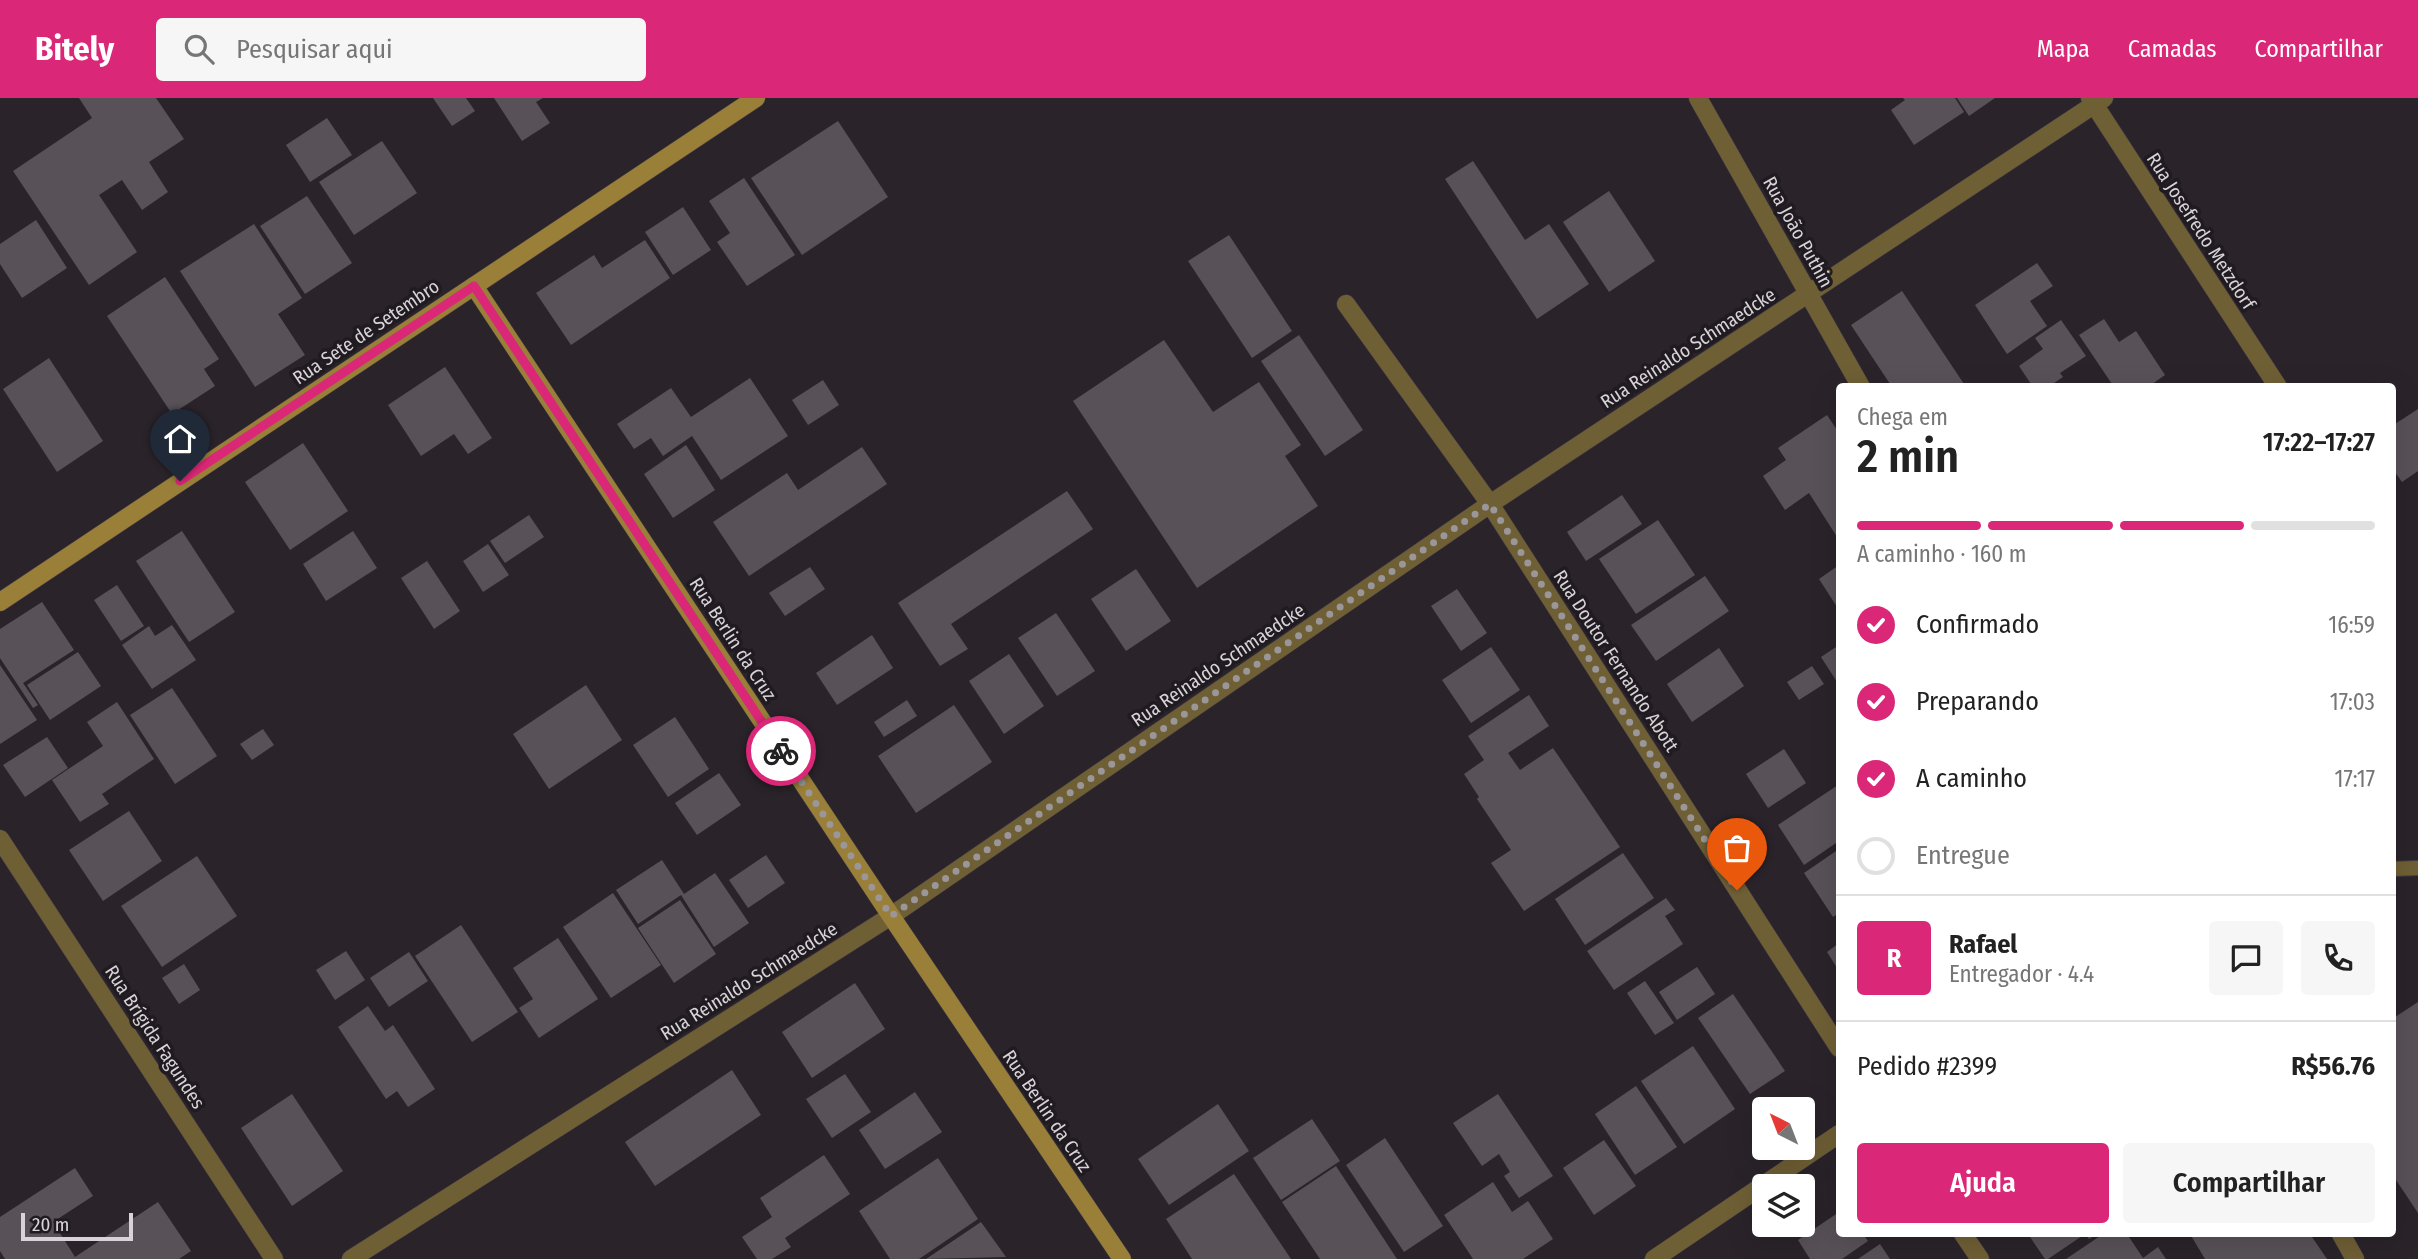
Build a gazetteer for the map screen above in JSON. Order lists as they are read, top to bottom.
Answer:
{
  "streets": {
    "street": [
      "Rua Josefredo Metzdorf",
      "Rua João Puthin",
      "Rua Sete de Setembro",
      "Rua Reinaldo Schmaedcke",
      "Rua Berlin da Cruz",
      "Rua Doutor Fernando Abott",
      "Rua Brígida Fagundes"
    ]
  },
  "crossings": [
    ["Rua Josefredo Metzdorf", "Rua Reinaldo Schmaedcke"],
    ["Rua João Puthin", "Rua Reinaldo Schmaedcke"],
    ["Rua Sete de Setembro", "Rua Berlin da Cruz"],
    ["Rua Reinaldo Schmaedcke", "Rua Berlin da Cruz"],
    ["Rua Reinaldo Schmaedcke", "Rua Doutor Fernando Abott"]
  ],
  "scale_bar": "20 m",
  "north": "top left",
  "page": {
    "header": "Bitely",
    "search": "Pesquisar aqui",
    "nav": ["Mapa", "Camadas", "Compartilhar"],
    "heading": ["2 min", "Chega em", "17:22–17:27"],
    "panel": [
      "Rafael",
      "Entregador · 4.4",
      "Pedido #2399",
      "R$56.76"
    ],
    "bar": "A caminho · 160 m",
    "list": [
      ["Confirmado", "16:59"],
      ["Preparando", "17:03"],
      ["A caminho", "17:17"],
      "Entregue"
    ],
    "round": "R",
    "buttons": ["Ajuda", "Compartilhar"],
    "scale": "20 m"
  }
}
